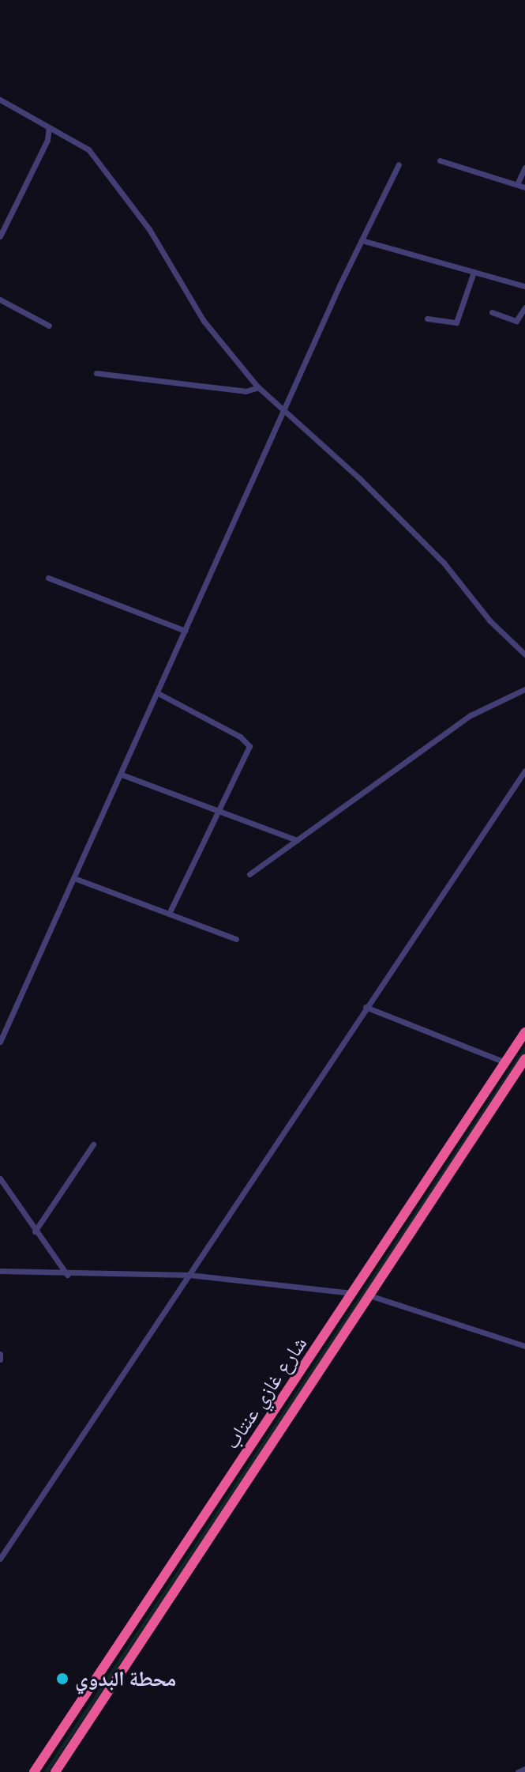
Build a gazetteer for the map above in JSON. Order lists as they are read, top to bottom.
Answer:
{
  "streets": {
    "highway": ["شارع غازي عنتاب"]
  },
  "places": ["محطة البدوي"]
}
